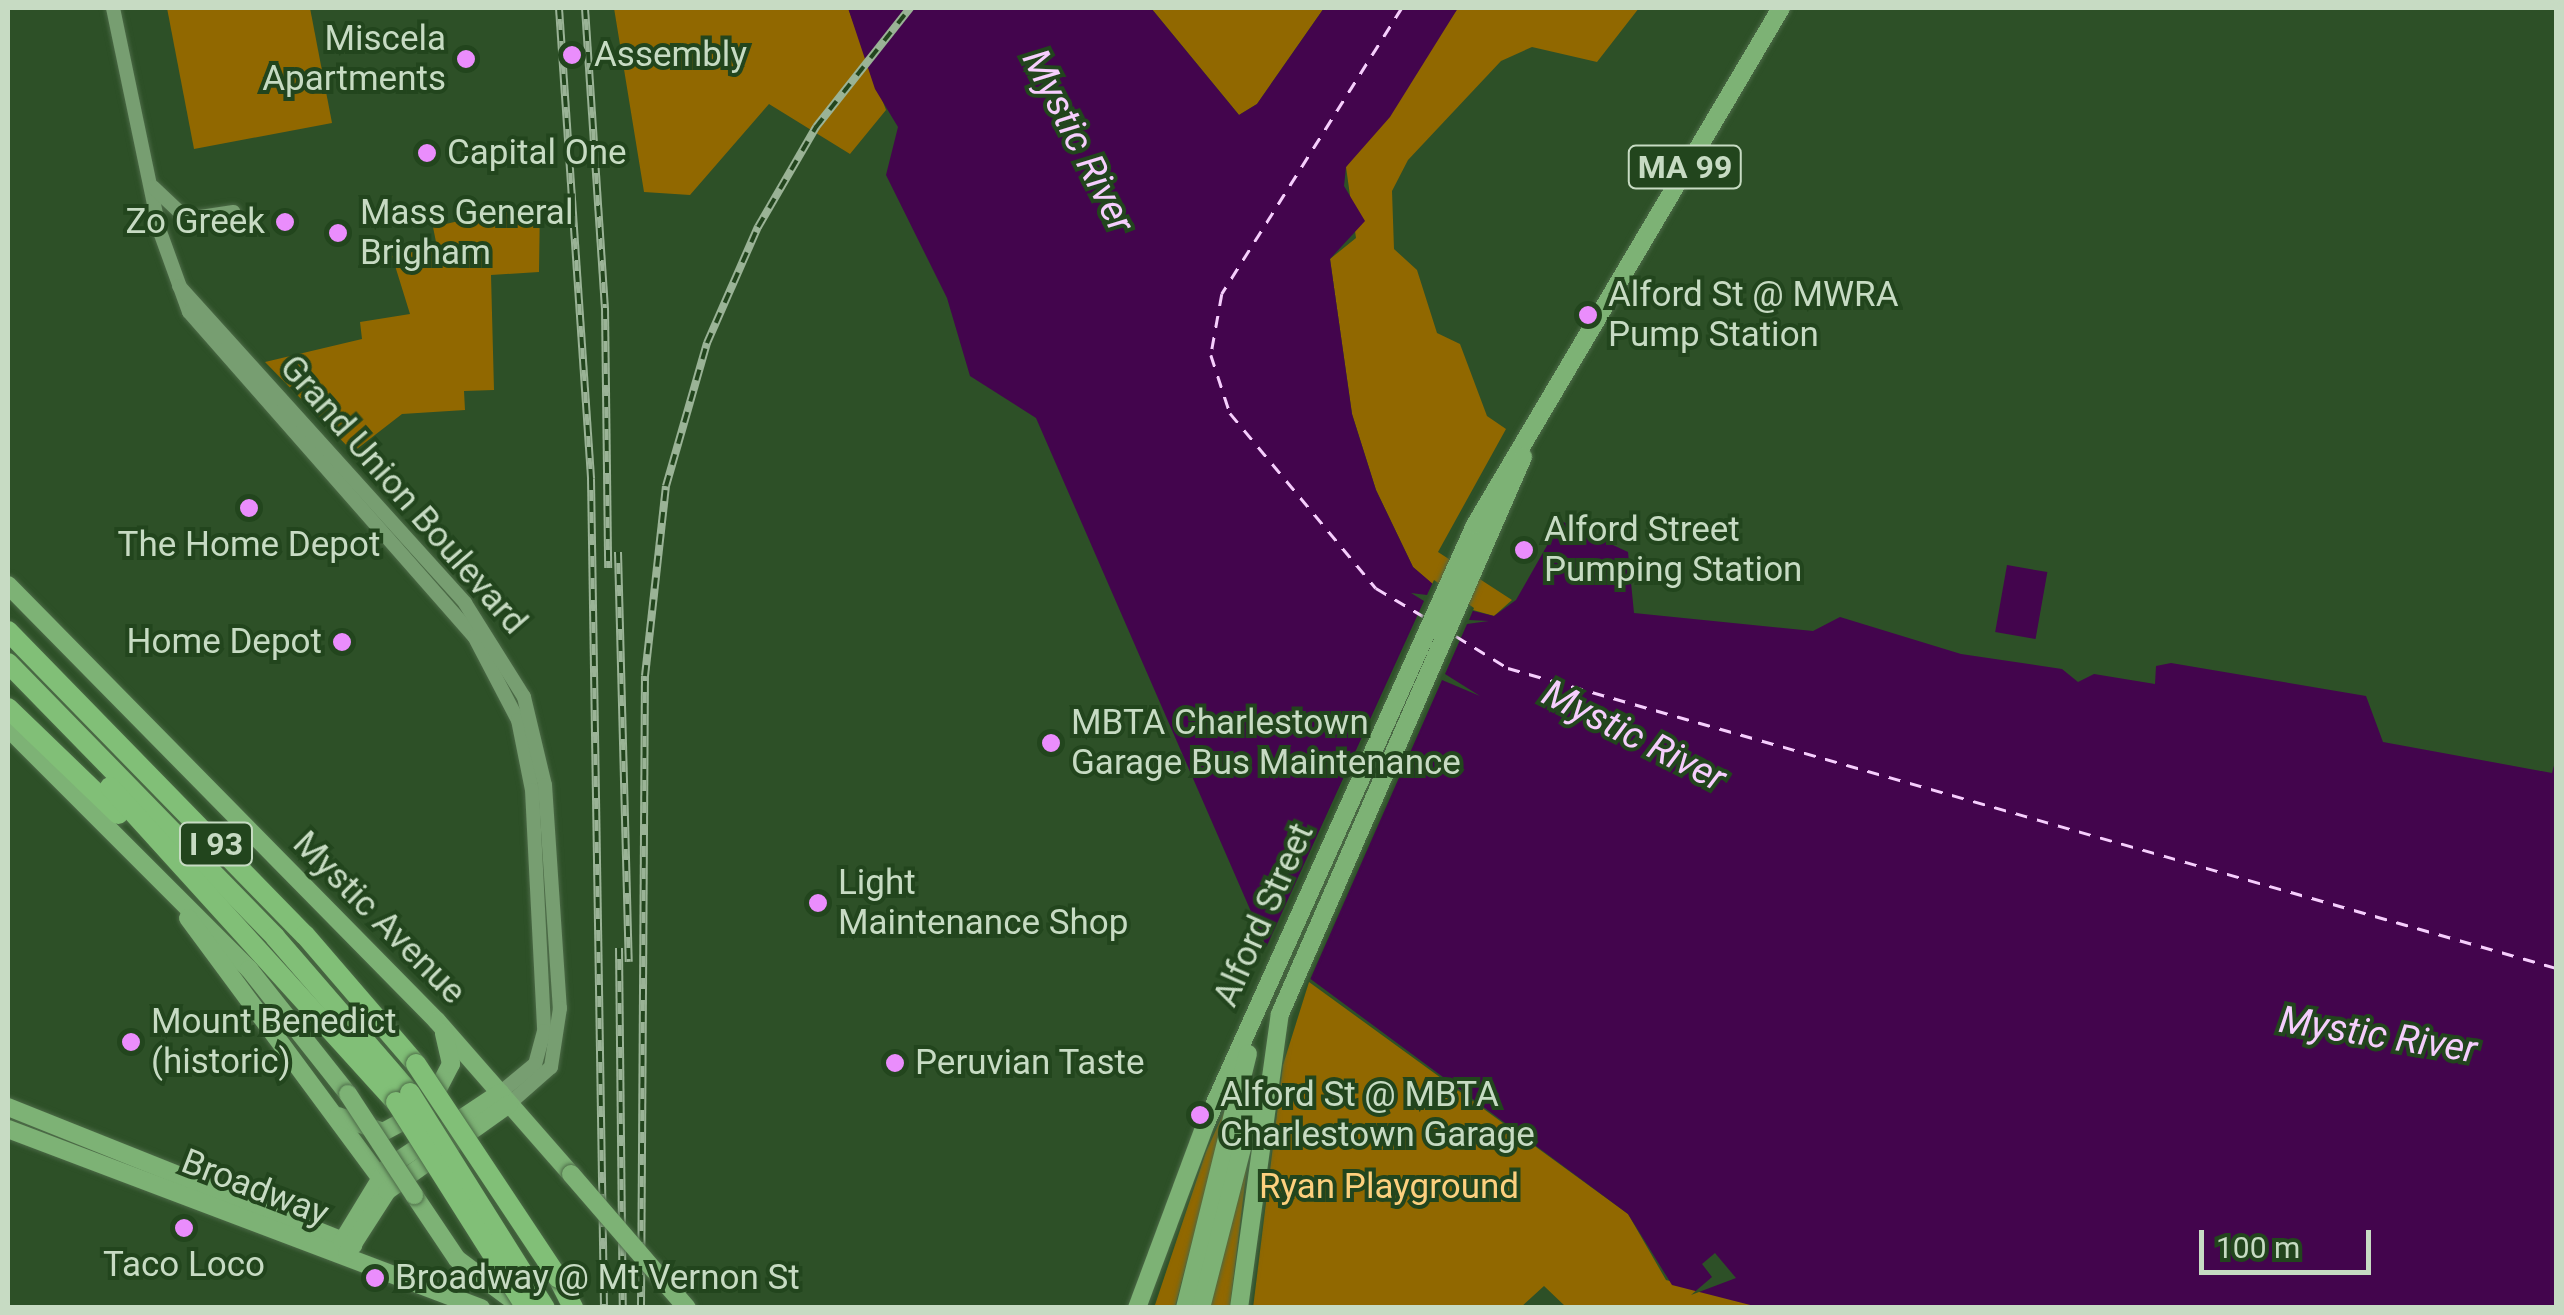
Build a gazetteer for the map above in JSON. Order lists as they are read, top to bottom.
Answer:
{
  "streets": {
    "highway": ["I 93"],
    "main road": [
      "MA 99",
      "Alford Street",
      "Mystic Avenue",
      "Broadway"
    ],
    "street": ["Grand Union Boulevard"]
  },
  "crossings": [
    ["MA 99", "Alford Street"],
    ["Grand Union Boulevard", "Mystic Avenue"]
  ],
  "water": ["Mystic River"],
  "parks": ["Ryan Playground"],
  "places": [
    "Assembly",
    "Miscela Apartments",
    "Capital One",
    "Zo Greek",
    "Mass General Brigham",
    "Alford St @ MWRA Pump Station",
    "The Home Depot",
    "Alford Street Pumping Station",
    "Home Depot",
    "MBTA Charlestown Garage Bus Maintenance",
    "Light Maintenance Shop",
    "Mount Benedict (historic)",
    "Peruvian Taste",
    "Alford St @ MBTA Charlestown Garage",
    "Taco Loco",
    "Broadway @ Mt Vernon St"
  ],
  "scale_bar": "100 m"
}
